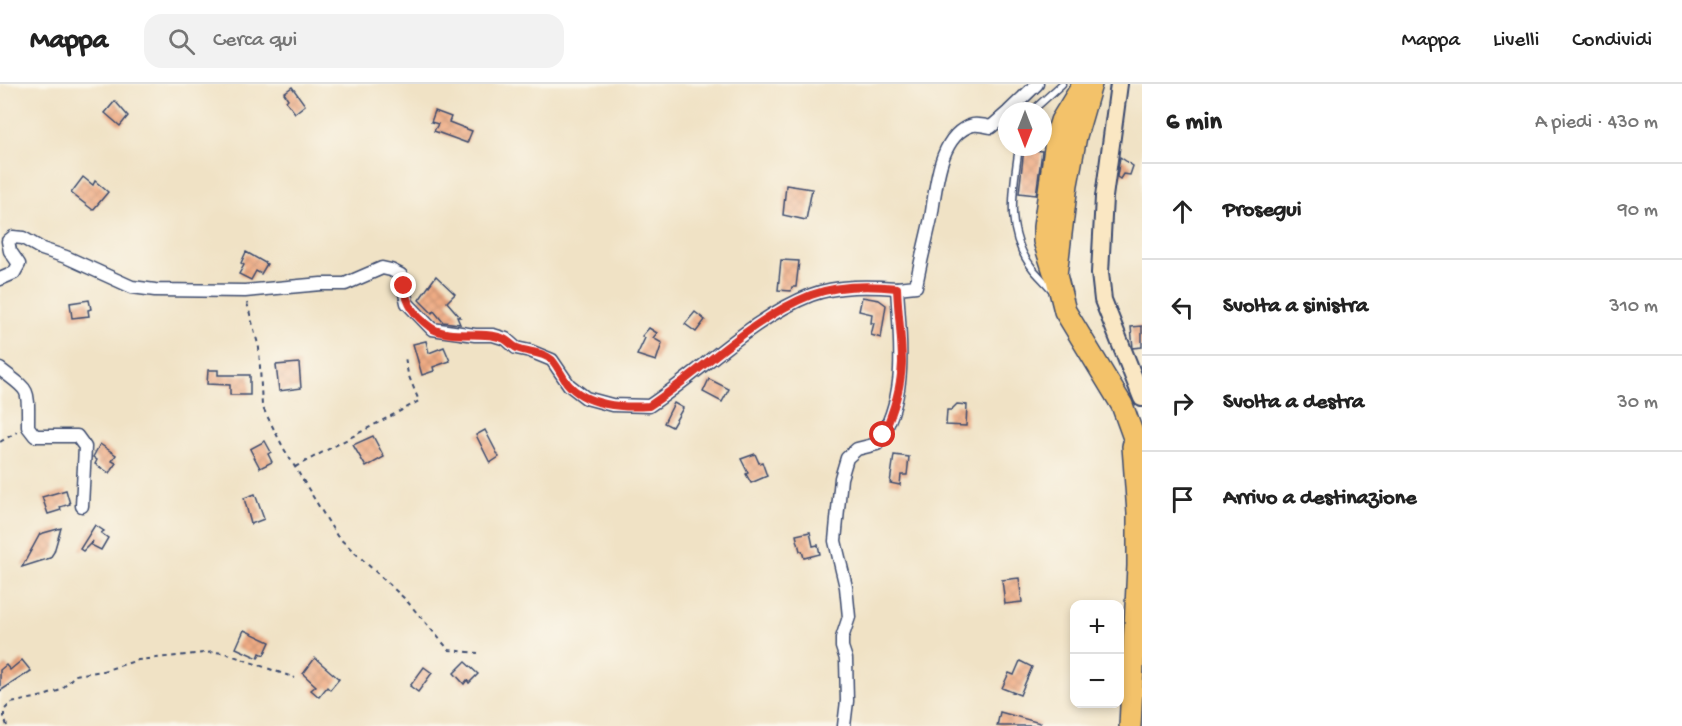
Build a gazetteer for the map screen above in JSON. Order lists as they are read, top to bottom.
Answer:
{
  "north": "bottom",
  "page": {
    "header": "Mappa",
    "search": "Cerca qui",
    "nav": ["Mappa", "Livelli", "Condividi"],
    "heading": ["6 min", "A piedi · 430 m"],
    "list": [
      ["Prosegui", "90 m"],
      ["Svolta a sinistra", "310 m"],
      ["Svolta a destra", "30 m"],
      "Arrivo a destinazione"
    ],
    "map_buttons": ["+", "−"]
  }
}
